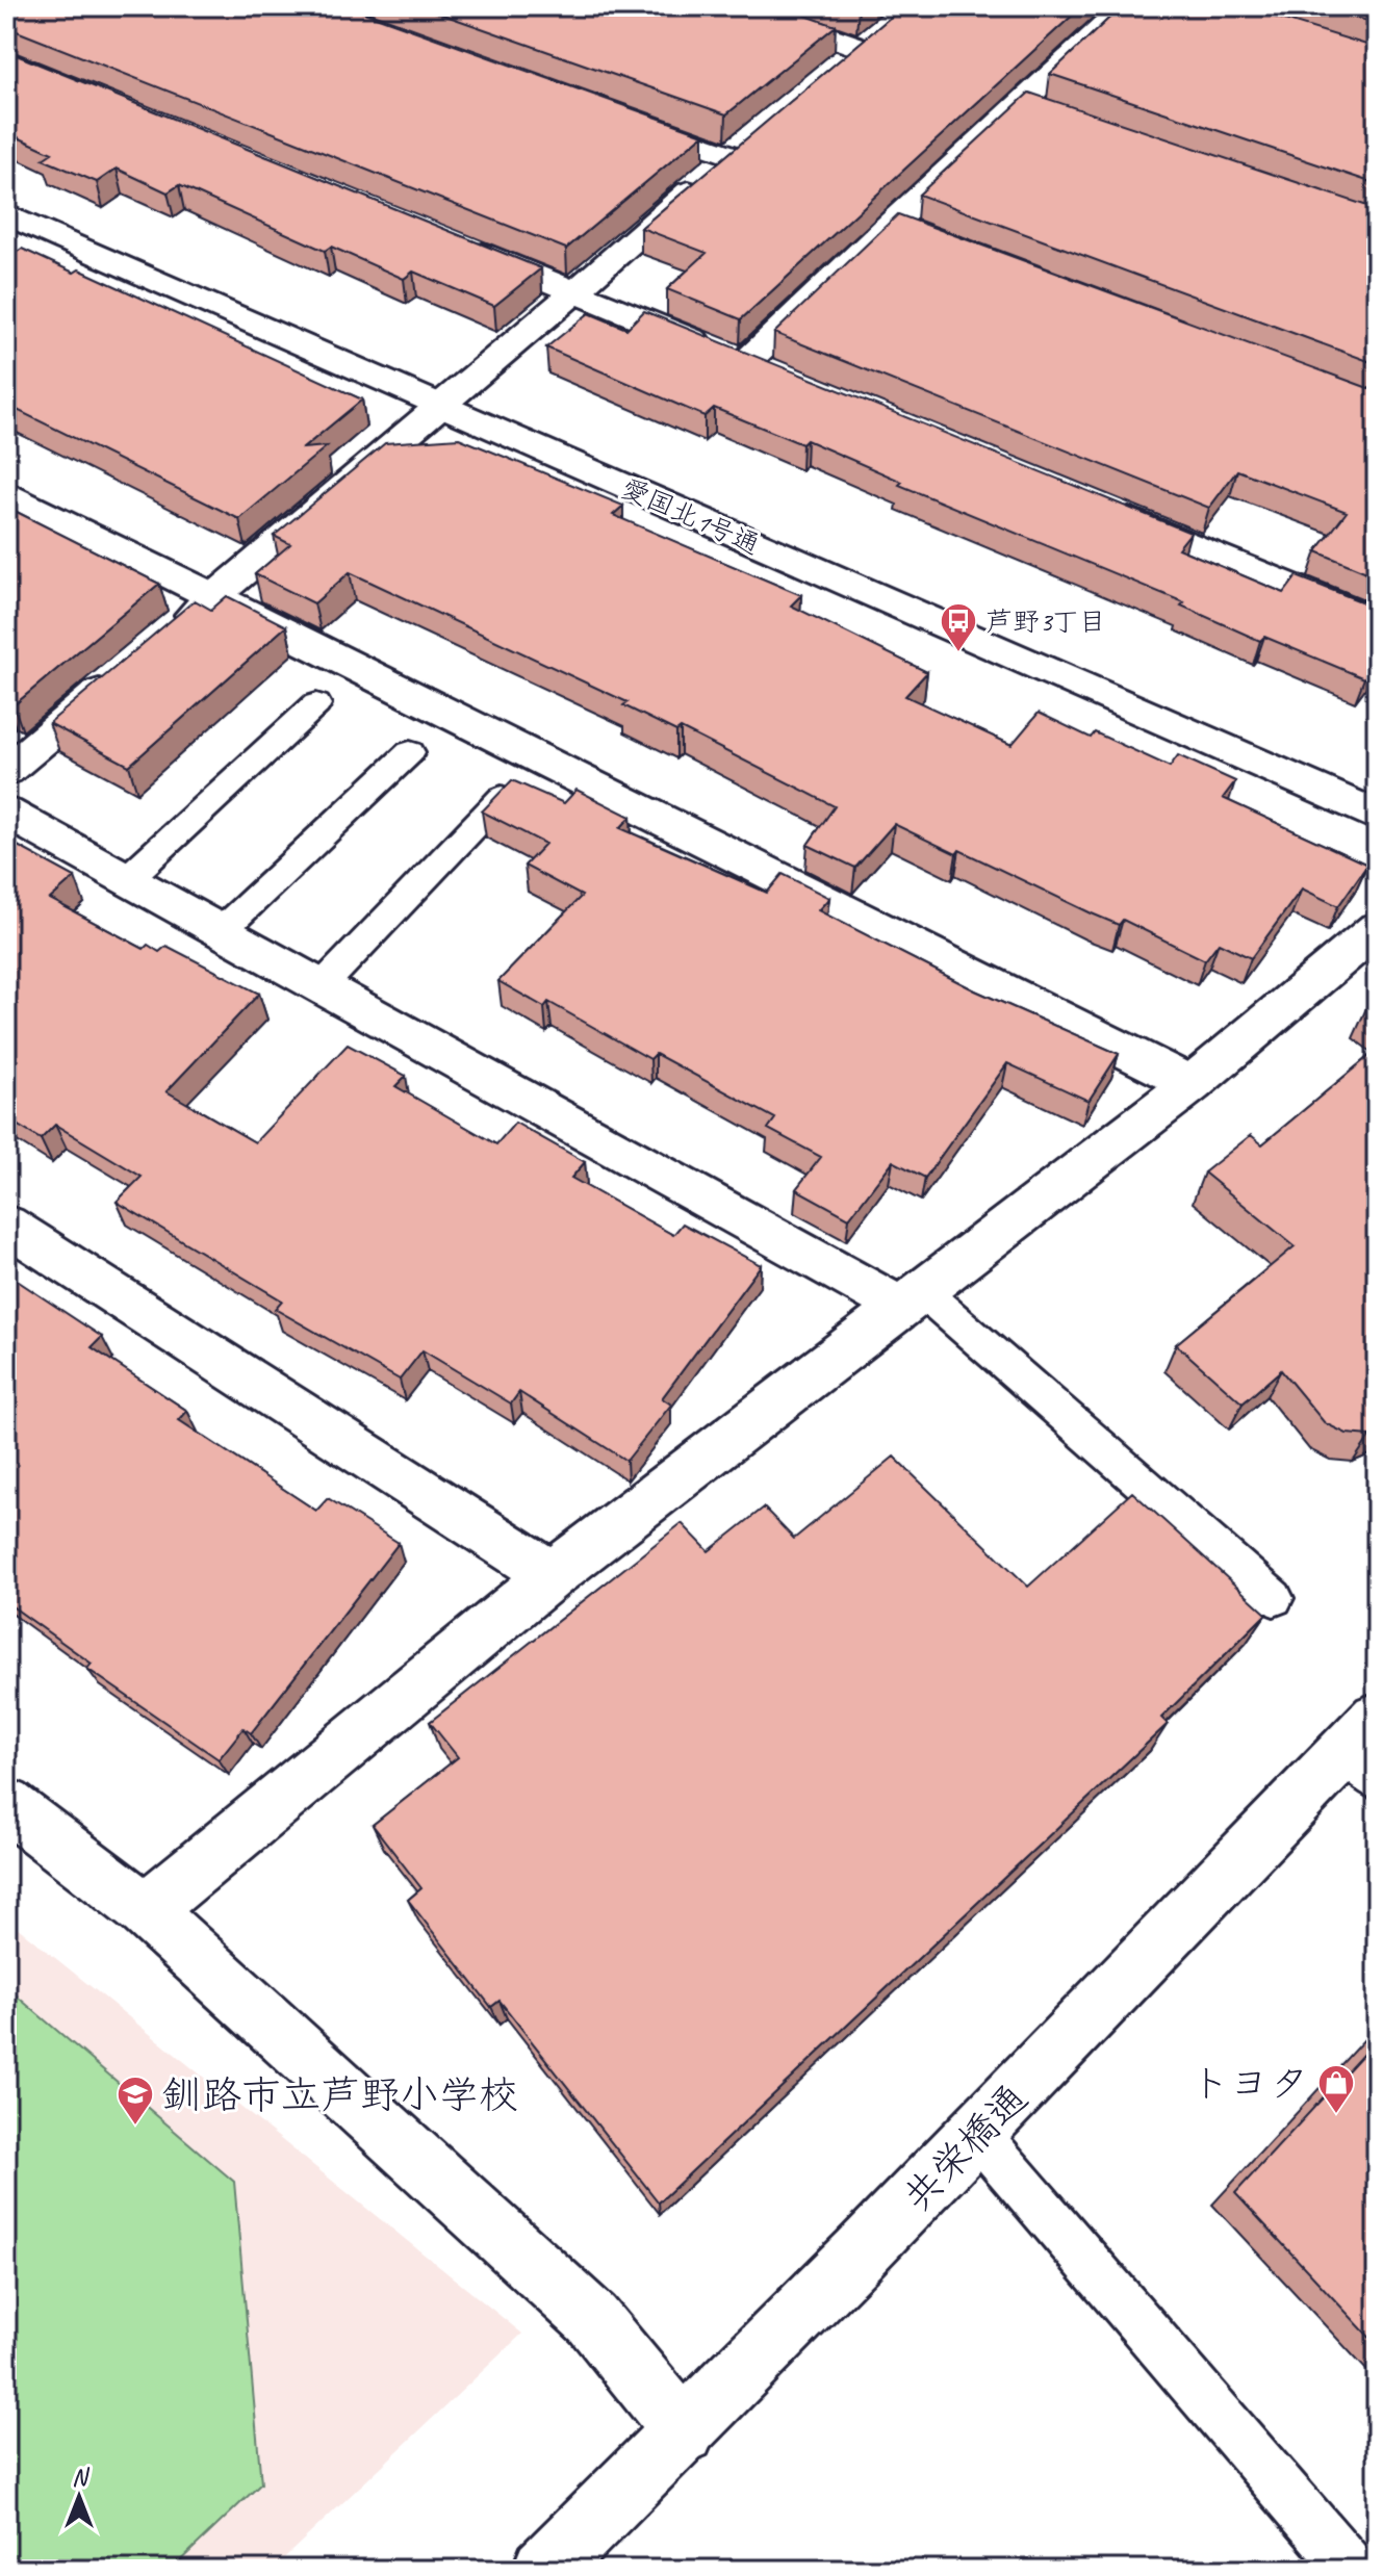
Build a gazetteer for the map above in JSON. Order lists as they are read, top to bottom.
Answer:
{
  "streets": {
    "street": ["愛国北1号通", "共栄橋通"]
  },
  "places": {
    "bus stop": ["芦野3丁目"],
    "shop": ["トヨタ"],
    "school or university": ["釧路市立芦野小学校"]
  },
  "north": "top"
}
